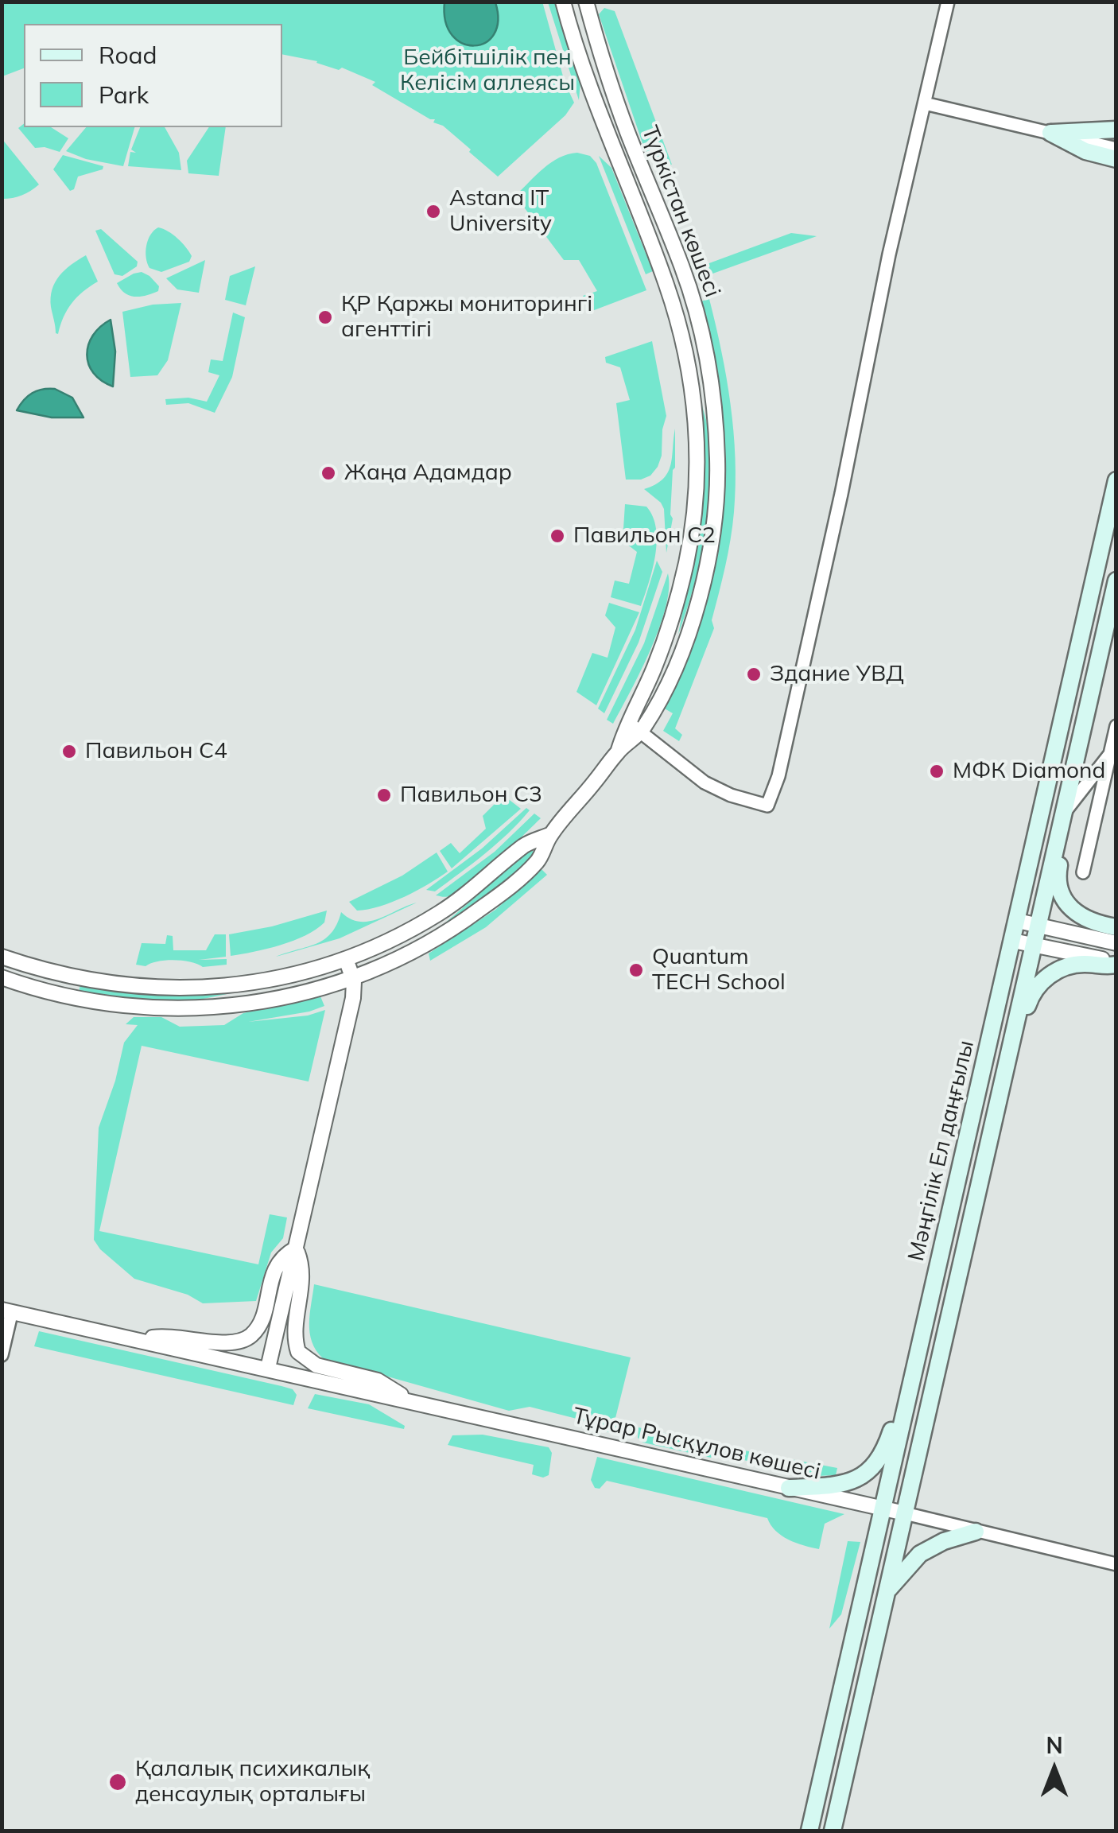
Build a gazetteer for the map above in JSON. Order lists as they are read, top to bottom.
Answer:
{
  "streets": {
    "main road": ["Мәңгілік Ел даңғылы"],
    "street": ["Түркістан көшесі", "Тұрар Рысқұлов көшесі"]
  },
  "crossings": [
    ["Мәңгілік Ел даңғылы", "Тұрар Рысқұлов көшесі"]
  ],
  "parks": ["Бейбітшілік пен Келісім аллеясы"],
  "places": [
    "Astana IT University",
    "ҚР Қаржы мониторингі агенттігі",
    "Жаңа Адамдар",
    "Павильон С2",
    "Здание УВД",
    "Павильон С4",
    "МФК Diamond",
    "Павильон С3",
    "Quantum TECH School",
    "Қалалық психикалық денсаулық орталығы"
  ],
  "legend": ["Road", "Park"],
  "north": "top"
}
